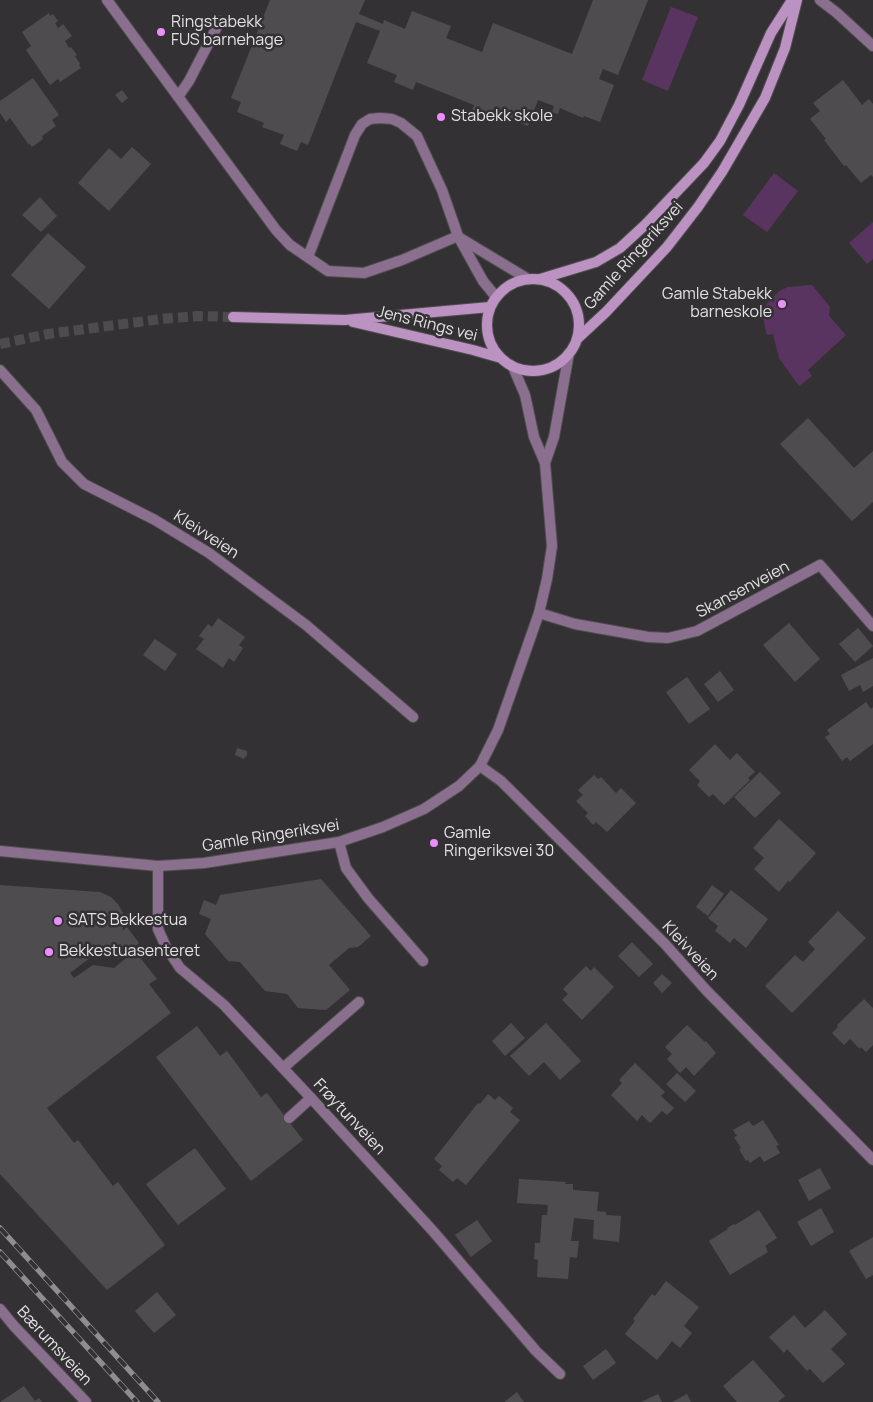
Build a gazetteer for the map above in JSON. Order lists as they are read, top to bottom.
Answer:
{
  "streets": {
    "main road": ["Gamle Ringeriksvei", "Jens Rings vei"],
    "street": [
      "Kleivveien",
      "Skansenveien",
      "Frøytunveien",
      "Bærumsveien"
    ]
  },
  "crossings": [
    ["Gamle Ringeriksvei", "Jens Rings vei"],
    ["Gamle Ringeriksvei", "Kleivveien"],
    ["Gamle Ringeriksvei", "Skansenveien"],
    ["Gamle Ringeriksvei", "Frøytunveien"]
  ],
  "places": [
    "Ringstabekk FUS barnehage",
    "Stabekk skole",
    "Gamle Stabekk barneskole",
    "Gamle Ringeriksvei 30",
    "SATS Bekkestua",
    "Bekkestuasenteret"
  ]
}
